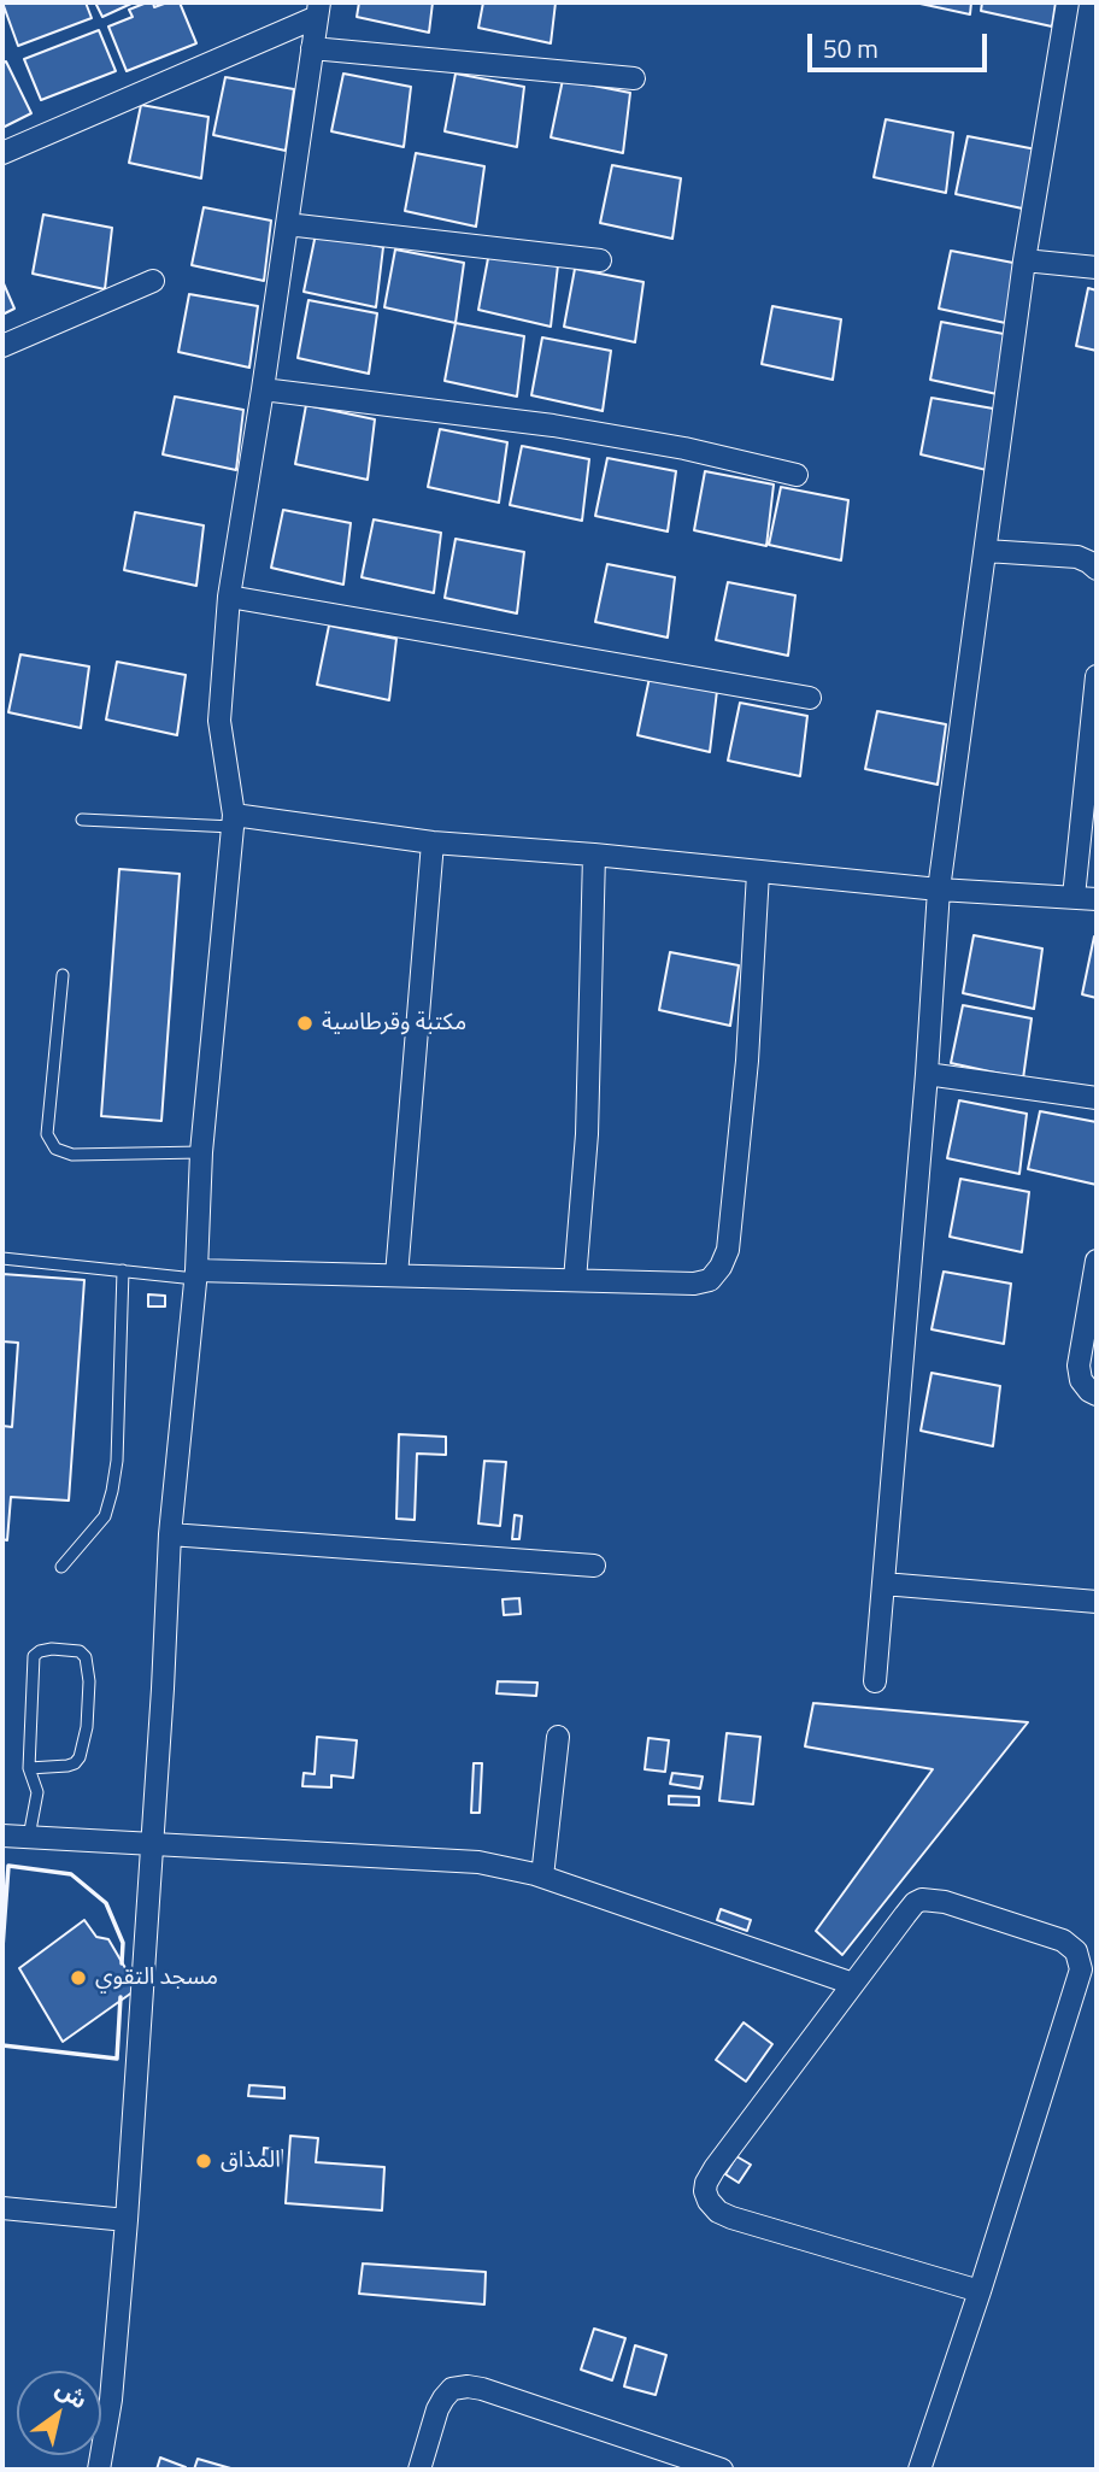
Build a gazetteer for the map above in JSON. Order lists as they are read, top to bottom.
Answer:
{
  "places": ["مكتبة وقرطاسية", "مسجد التقوي", "المذاق"],
  "scale_bar": "50 m",
  "north": "top right"
}
